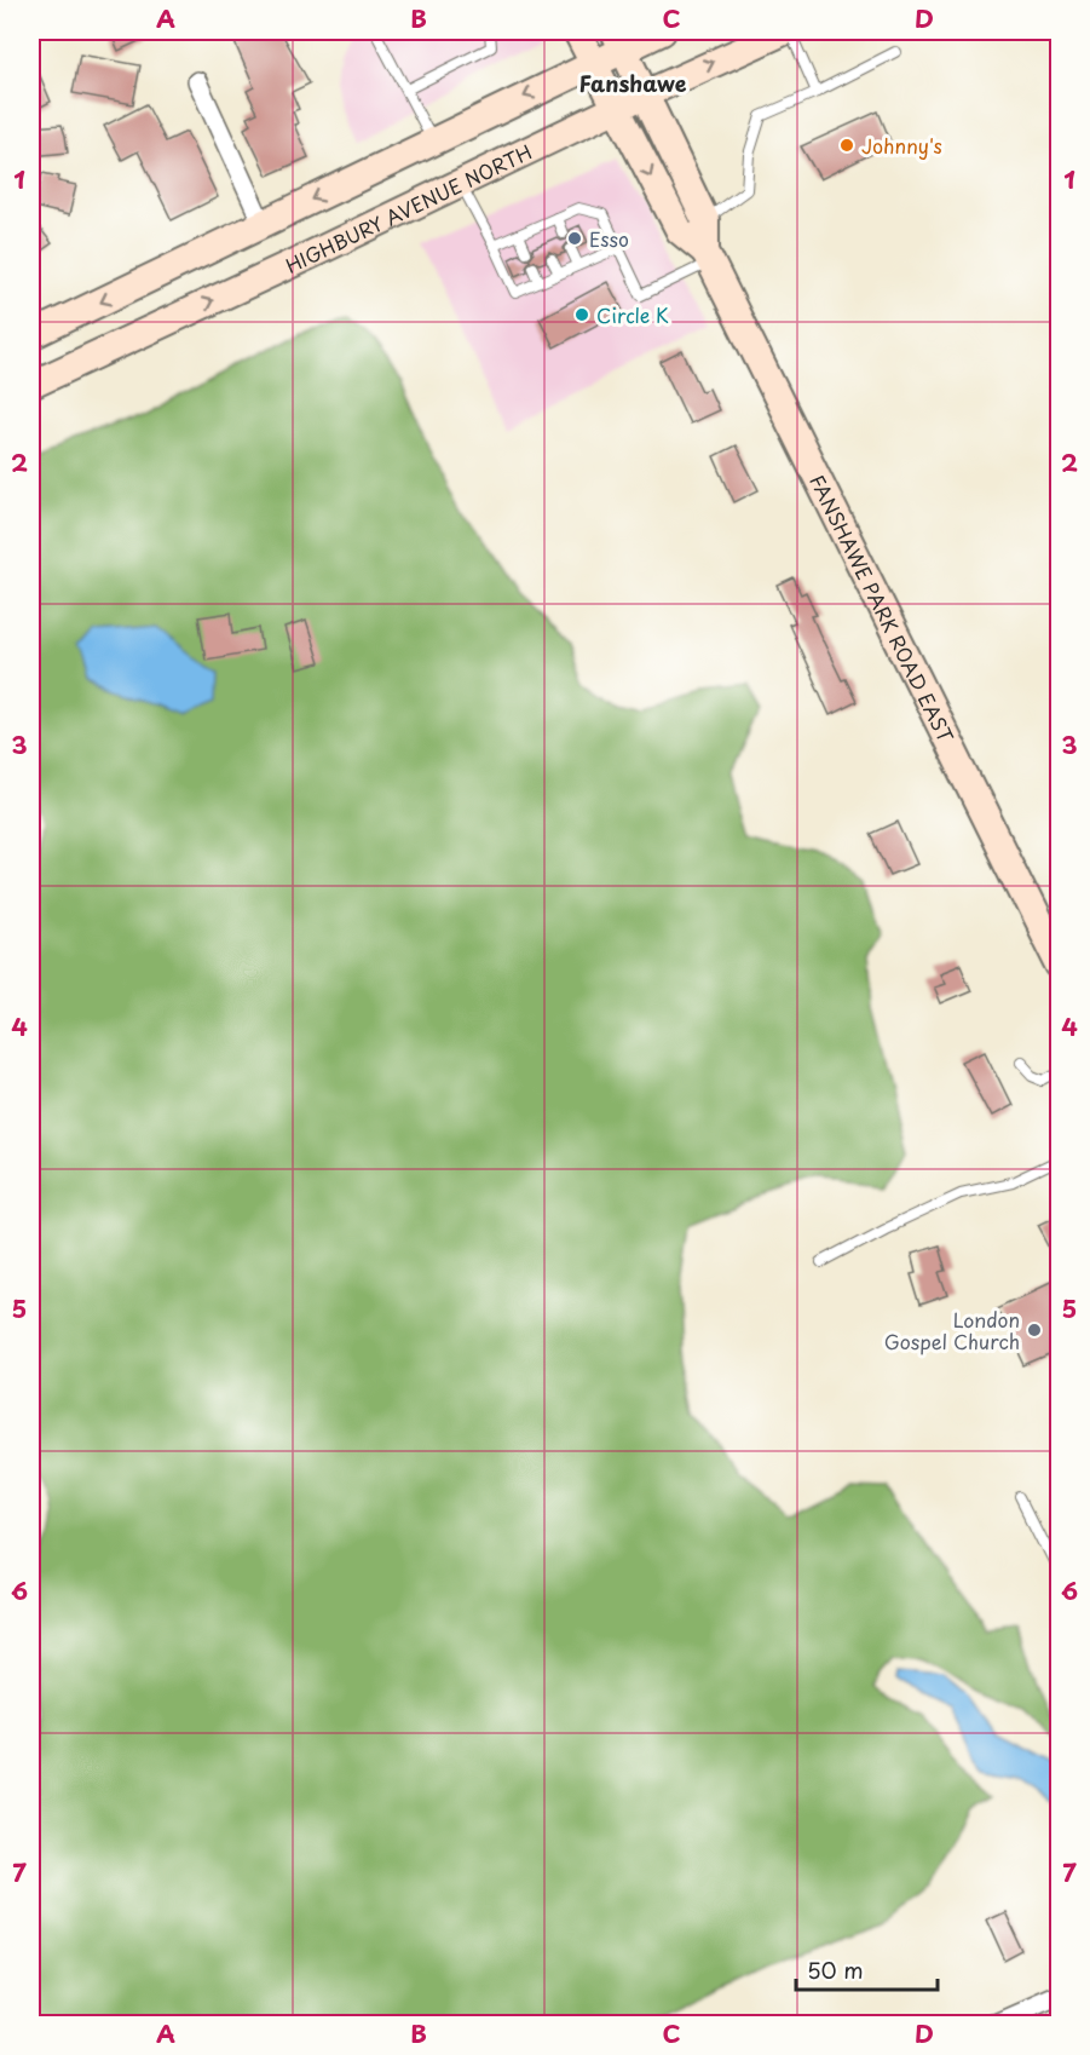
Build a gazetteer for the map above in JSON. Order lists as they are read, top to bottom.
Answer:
{
  "streets": {
    "main road": ["HIGHBURY AVENUE NORTH", "FANSHAWE PARK ROAD EAST"]
  },
  "crossings": [
    ["HIGHBURY AVENUE NORTH", "FANSHAWE PARK ROAD EAST"]
  ],
  "districts": ["Fanshawe"],
  "places": [
    "Johnny's",
    "Esso",
    "Circle K",
    "London Gospel Church"
  ],
  "scale_bar": "50 m",
  "grid": {
    "columns": [
      "A",
      "B",
      "C",
      "D"
    ],
    "rows": [
      "1",
      "2",
      "3",
      "4",
      "5",
      "6",
      "7"
    ]
  }
}
